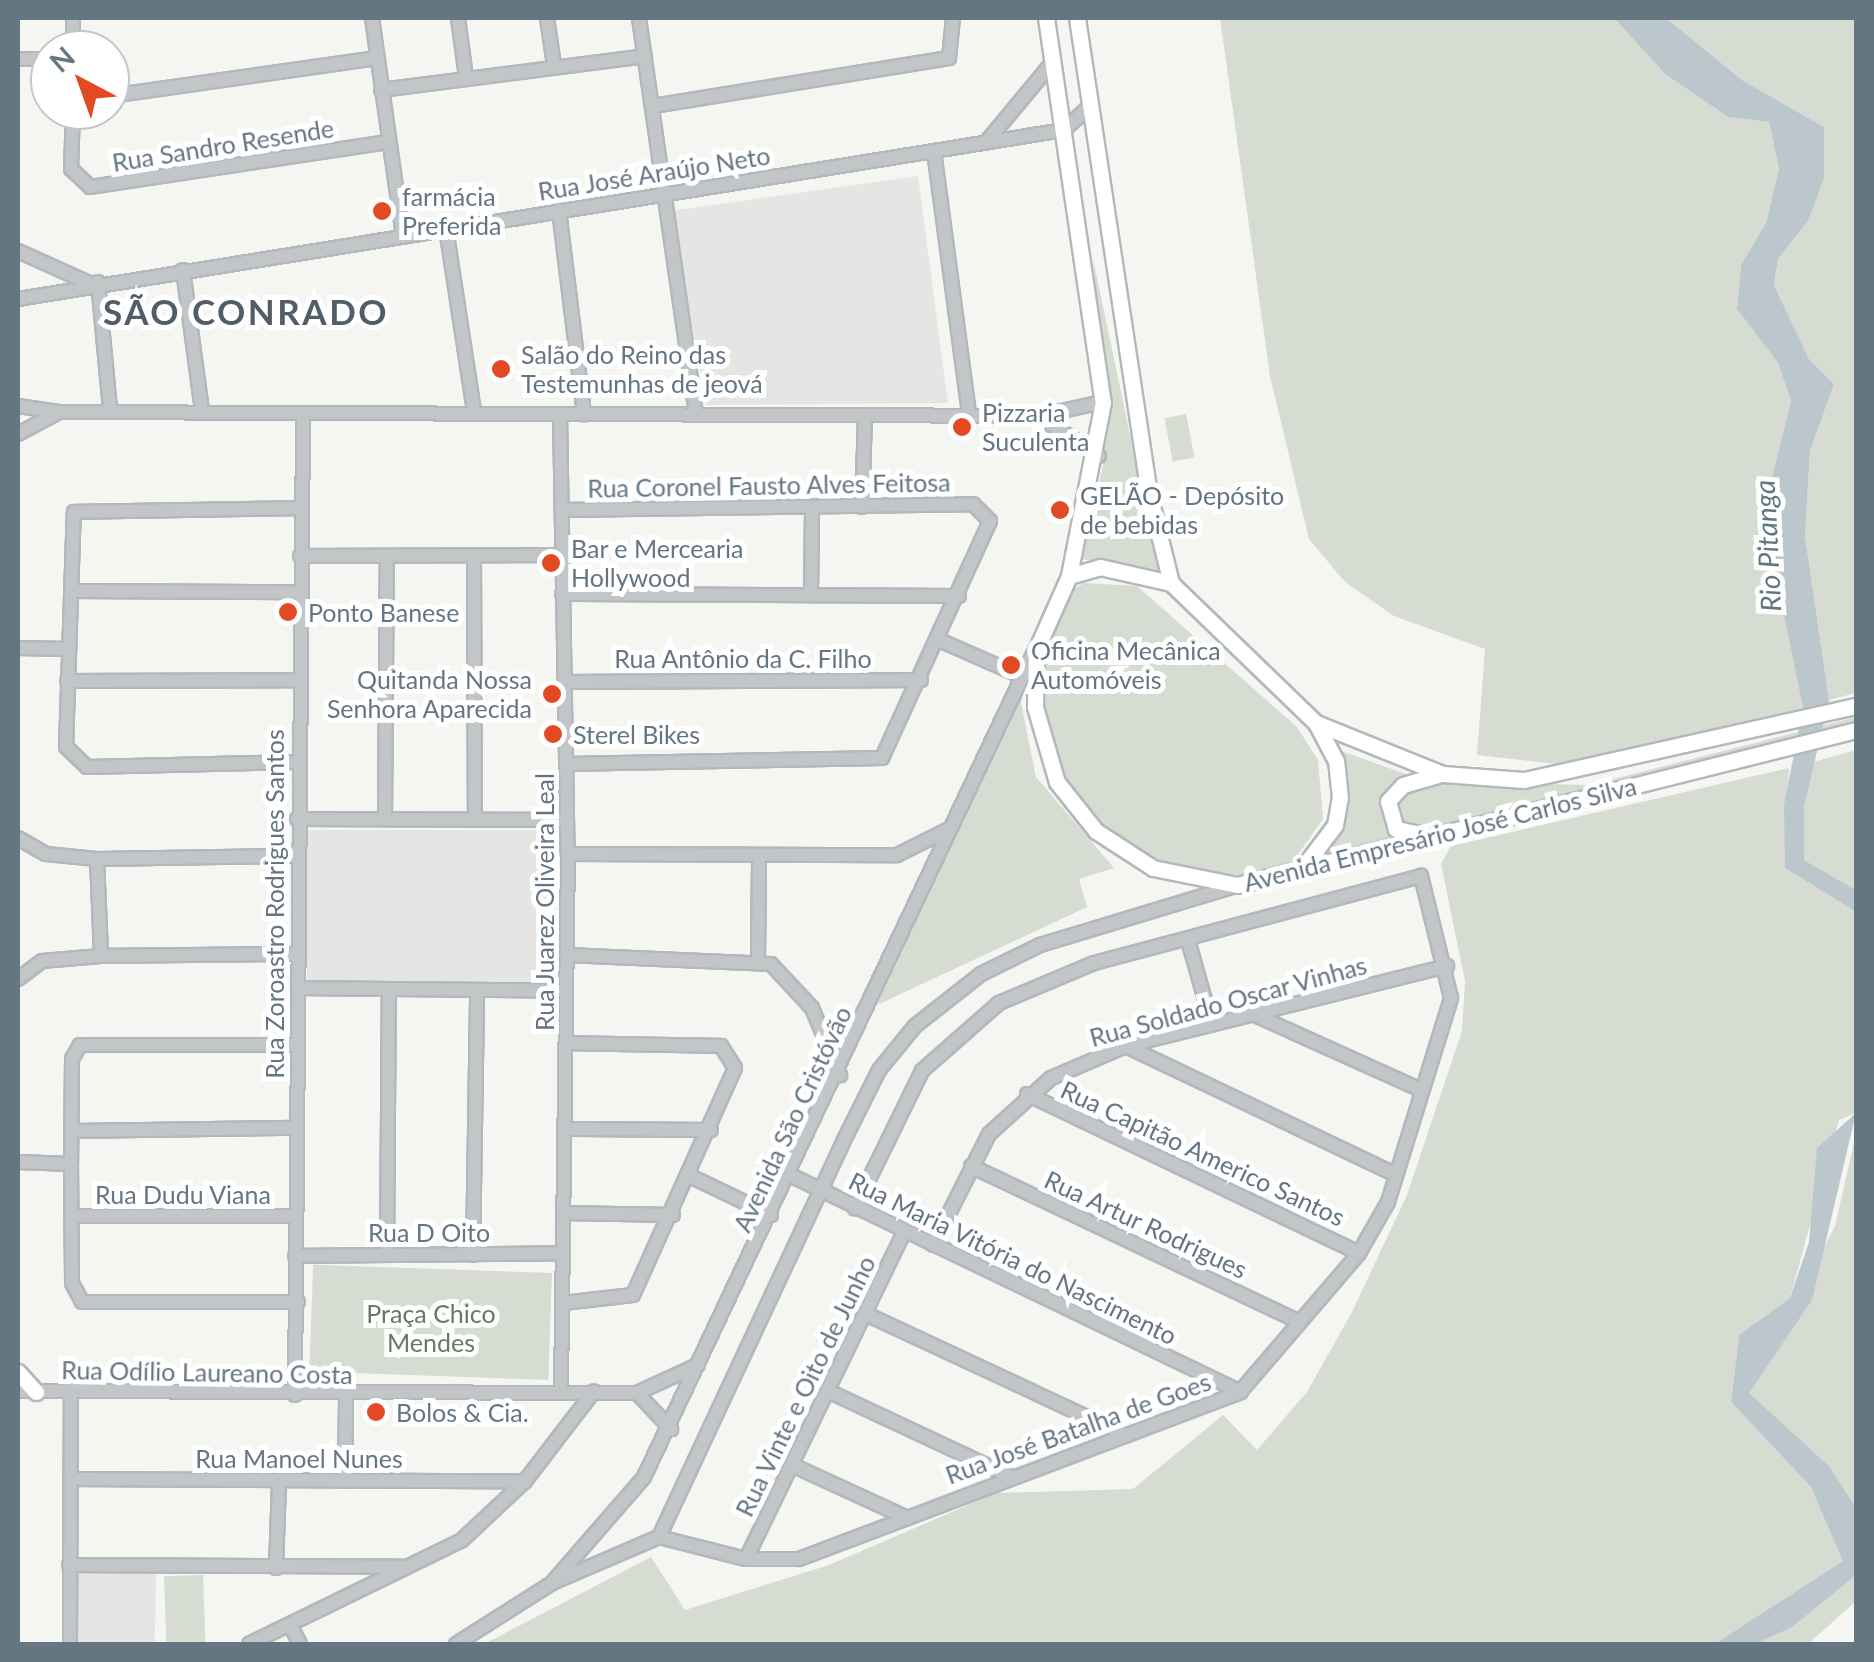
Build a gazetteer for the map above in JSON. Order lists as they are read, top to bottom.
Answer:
{
  "streets": {
    "main road": ["Avenida Empresário José Carlos Silva"],
    "street": [
      "Rua Sandro Resende",
      "Rua José Araújo Neto",
      "Rua Coronel Fausto Alves Feitosa",
      "Rua Antônio da C. Filho",
      "Rua Juarez Oliveira Leal",
      "Rua Zoroastro Rodrigues Santos",
      "Rua Soldado Oscar Vinhas",
      "Avenida São Cristóvão",
      "Rua Capitão Americo Santos",
      "Rua Dudu Viana",
      "Rua Artur Rodrigues",
      "Rua D Oito",
      "Rua Maria Vitória do Nascimento",
      "Rua Odílio Laureano Costa",
      "Rua Vinte e Oito de Junho",
      "Rua José Batalha de Goes",
      "Rua Manoel Nunes"
    ]
  },
  "crossings": [
    ["Rua José Araújo Neto", "Avenida Empresário José Carlos Silva"],
    ["Rua Coronel Fausto Alves Feitosa", "Rua Antônio da C. Filho"],
    ["Rua Coronel Fausto Alves Feitosa", "Rua Juarez Oliveira Leal"],
    ["Rua Antônio da C. Filho", "Rua Juarez Oliveira Leal"],
    ["Avenida Empresário José Carlos Silva", "Avenida São Cristóvão"],
    ["Rua Juarez Oliveira Leal", "Rua D Oito"],
    ["Rua Juarez Oliveira Leal", "Rua Odílio Laureano Costa"],
    ["Rua Zoroastro Rodrigues Santos", "Rua Dudu Viana"],
    ["Rua Zoroastro Rodrigues Santos", "Rua D Oito"],
    ["Rua Zoroastro Rodrigues Santos", "Rua Odílio Laureano Costa"],
    ["Rua Soldado Oscar Vinhas", "Rua Capitão Americo Santos"],
    ["Rua Soldado Oscar Vinhas", "Rua Artur Rodrigues"],
    ["Rua Soldado Oscar Vinhas", "Rua Maria Vitória do Nascimento"],
    ["Rua Soldado Oscar Vinhas", "Rua José Batalha de Goes"],
    ["Avenida São Cristóvão", "Rua Maria Vitória do Nascimento"],
    ["Rua Capitão Americo Santos", "Rua José Batalha de Goes"],
    ["Rua Artur Rodrigues", "Rua José Batalha de Goes"],
    ["Rua Maria Vitória do Nascimento", "Rua Vinte e Oito de Junho"],
    ["Rua Maria Vitória do Nascimento", "Rua José Batalha de Goes"],
    ["Rua Vinte e Oito de Junho", "Rua José Batalha de Goes"]
  ],
  "districts": ["SÃO CONRADO"],
  "water": ["Rio Pitanga"],
  "parks": ["Praça Chico Mendes"],
  "places": [
    "farmácia Preferida",
    "Salão do Reino das Testemunhas de jeová",
    "Pizzaria Suculenta",
    "GELÃO - Depósito de bebidas",
    "Bar e Mercearia Hollywood",
    "Ponto Banese",
    "Oficina Mecânica Automóveis",
    "Quitanda Nossa Senhora Aparecida",
    "Sterel Bikes",
    "Bolos & Cia."
  ],
  "north": "top left"
}
